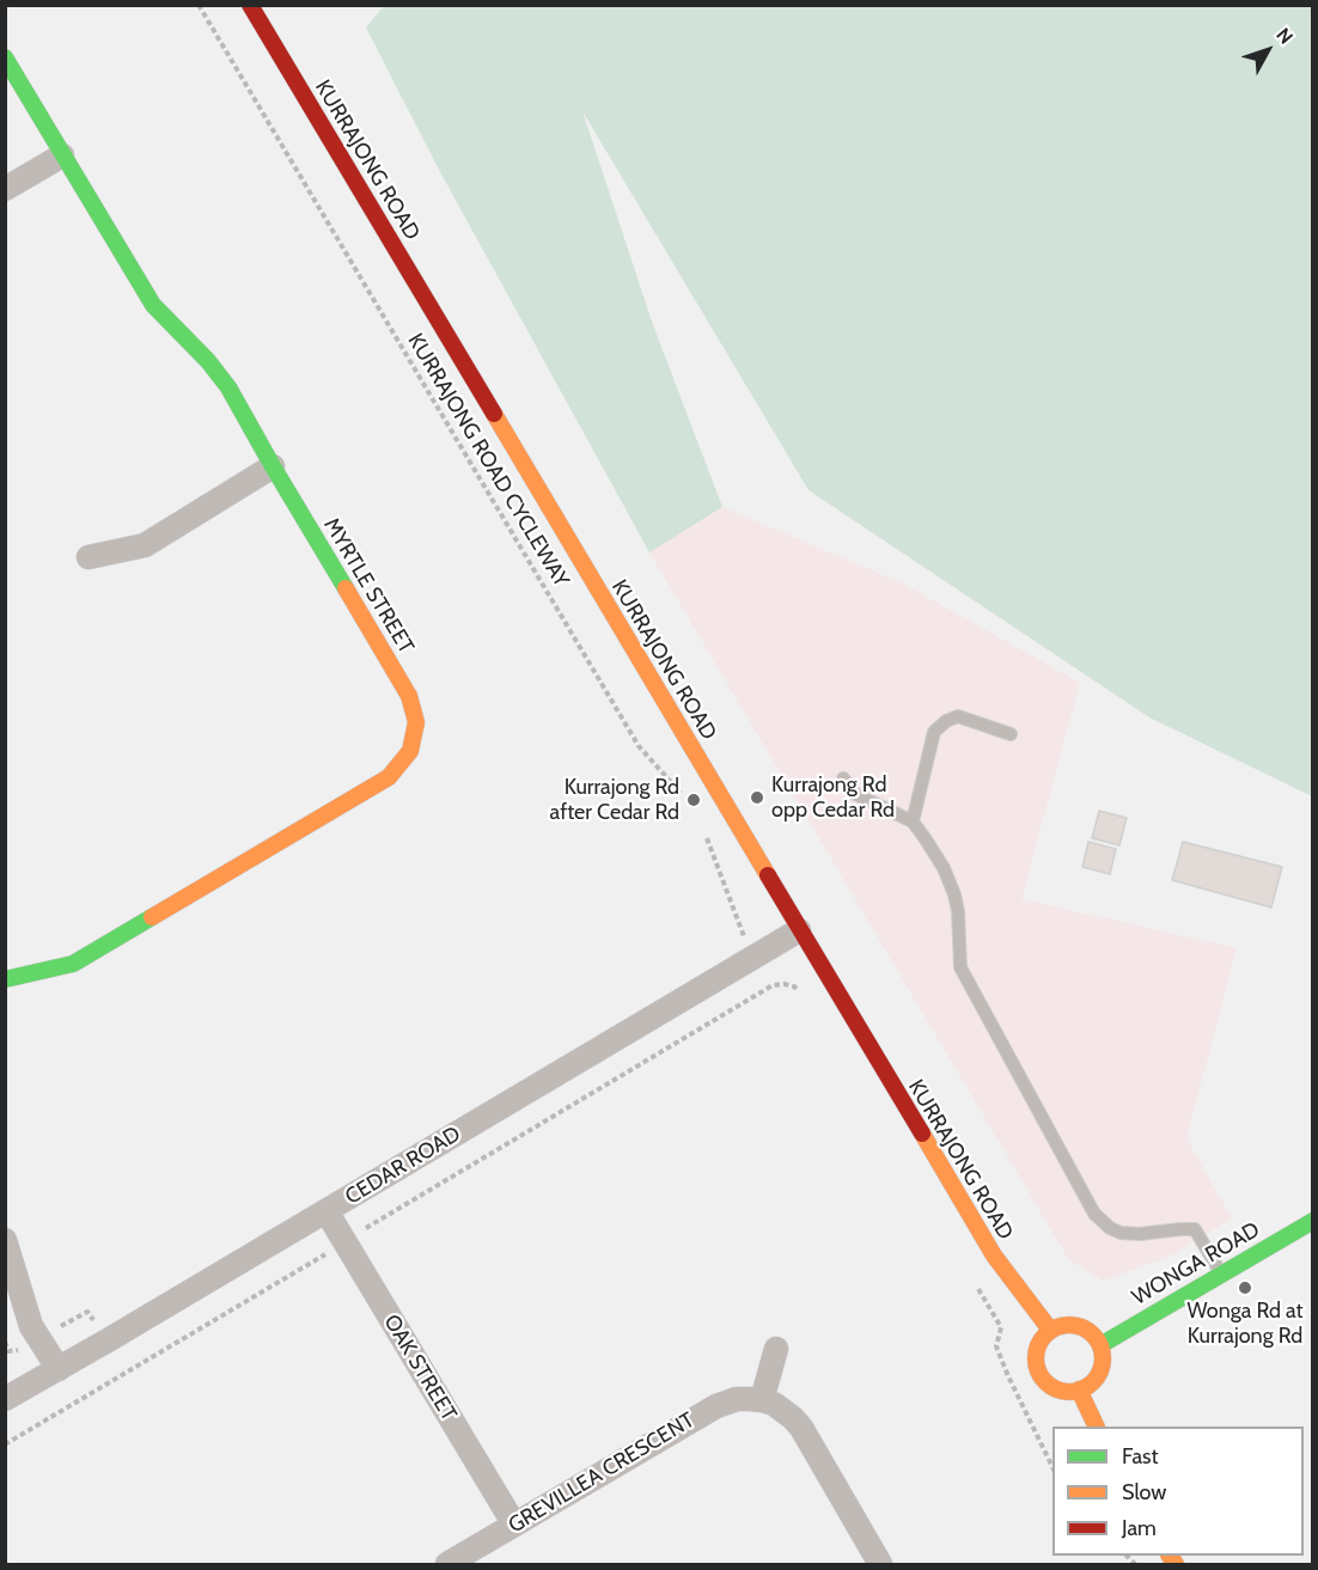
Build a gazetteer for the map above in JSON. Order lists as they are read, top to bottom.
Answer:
{
  "streets": {
    "main road": ["KURRAJONG ROAD", "MYRTLE STREET", "WONGA ROAD"],
    "street": ["CEDAR ROAD", "OAK STREET", "GREVILLEA CRESCENT"],
    "path": ["KURRAJONG ROAD CYCLEWAY"]
  },
  "crossings": [
    ["KURRAJONG ROAD", "CEDAR ROAD"],
    ["KURRAJONG ROAD", "WONGA ROAD"],
    ["CEDAR ROAD", "OAK STREET"],
    ["OAK STREET", "GREVILLEA CRESCENT"]
  ],
  "places": ["Kurrajong Rd opp Cedar Rd", "Kurrajong Rd after Cedar Rd", "Wonga Rd at Kurrajong Rd"],
  "legend": ["Fast", "Slow", "Jam"],
  "north": "top right"
}
